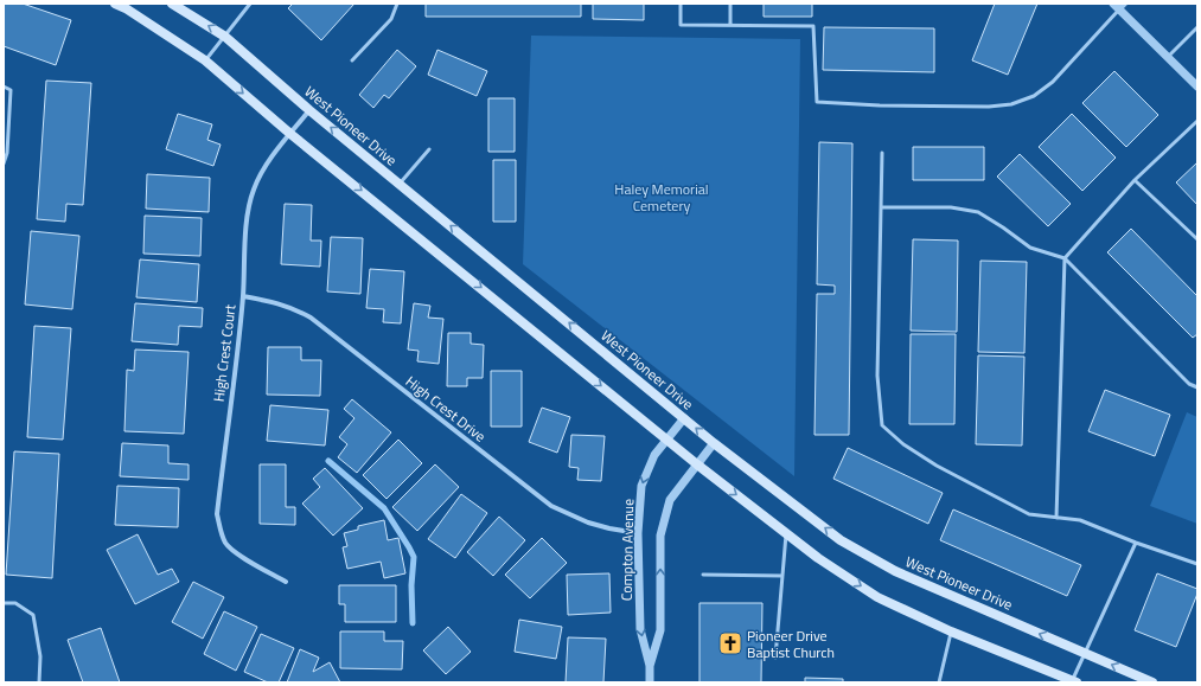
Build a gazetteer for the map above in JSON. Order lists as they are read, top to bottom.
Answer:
{
  "streets": {
    "main road": ["West Pioneer Drive"],
    "street": ["High Crest Court", "High Crest Drive", "Compton Avenue"]
  },
  "crossings": [
    ["West Pioneer Drive", "High Crest Court"],
    ["West Pioneer Drive", "Compton Avenue"],
    ["High Crest Court", "High Crest Drive"],
    ["High Crest Drive", "Compton Avenue"]
  ],
  "parks": ["Haley Memorial Cemetery"],
  "places": {
    "church": ["Pioneer Drive Baptist Church"]
  }
}
